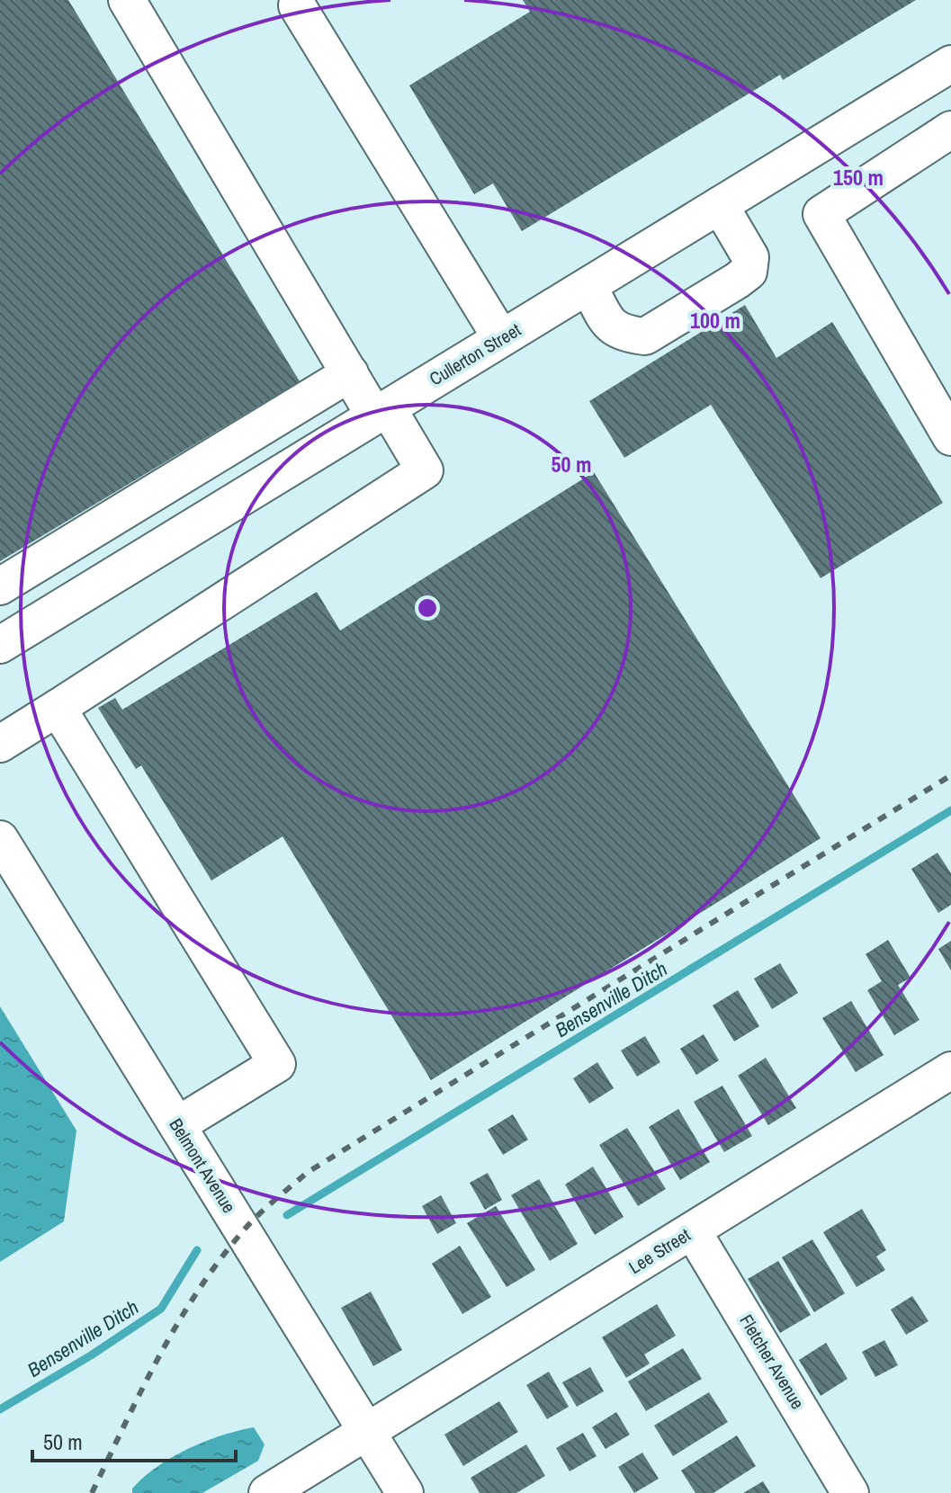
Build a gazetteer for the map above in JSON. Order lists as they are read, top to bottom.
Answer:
{
  "streets": {
    "street": [
      "Cullerton Street",
      "Belmont Avenue",
      "Lee Street",
      "Fletcher Avenue"
    ]
  },
  "crossings": [
    ["Belmont Avenue", "Lee Street"],
    ["Lee Street", "Fletcher Avenue"]
  ],
  "water": ["Bensenville Ditch"],
  "scale_bar": "50 m",
  "rings": ["150 m", "100 m", "50 m"]
}
